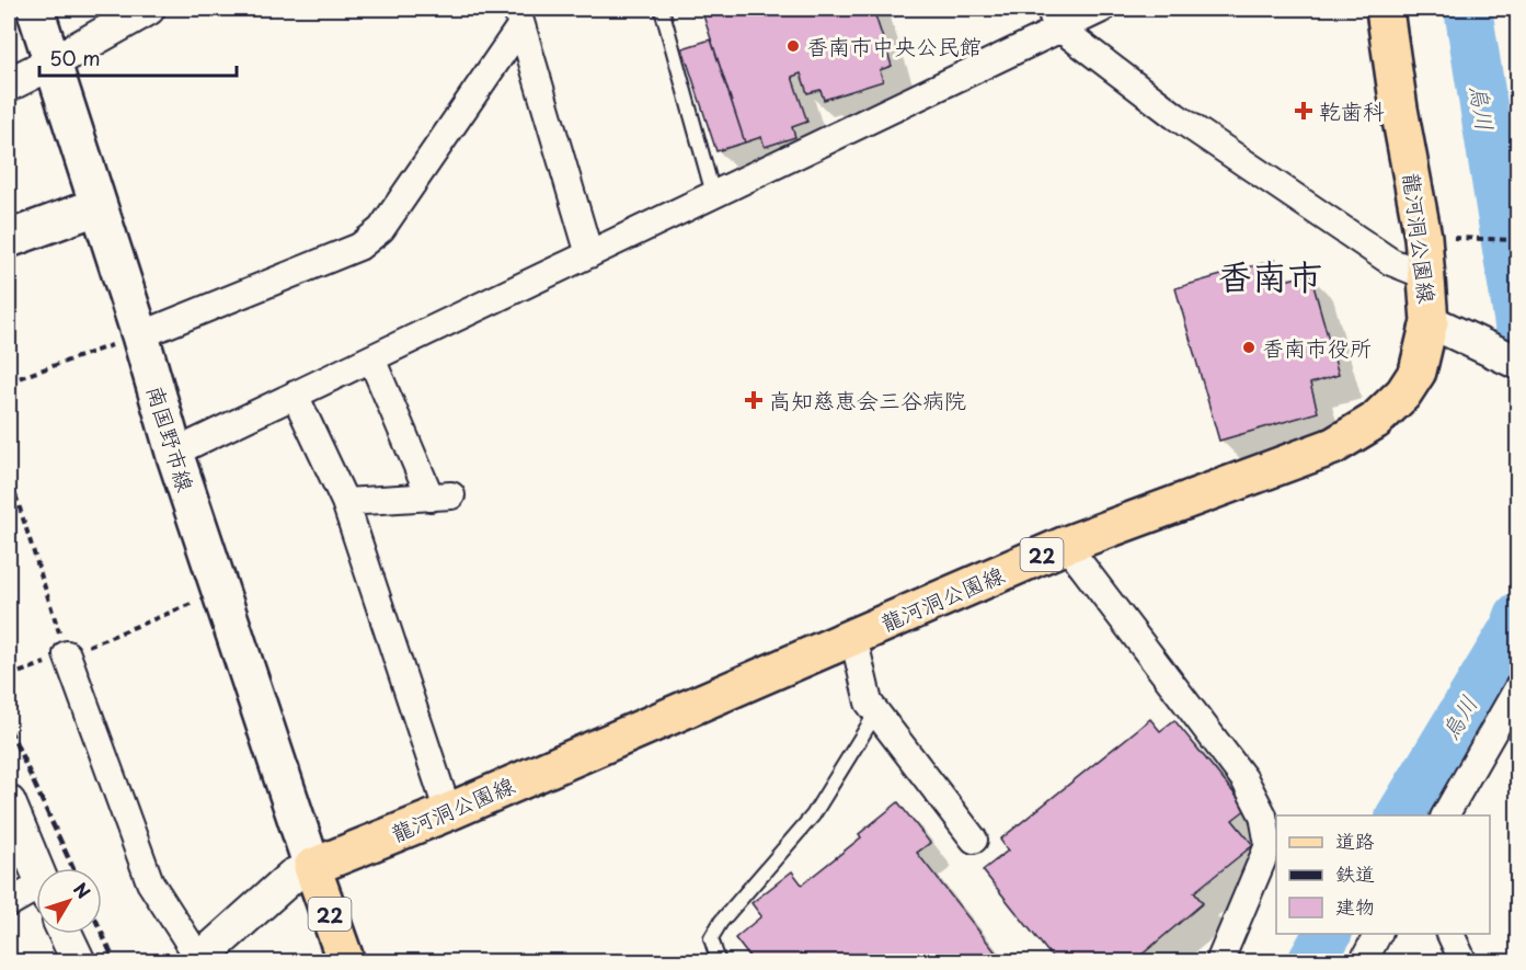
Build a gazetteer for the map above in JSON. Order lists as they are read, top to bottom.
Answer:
{
  "streets": {
    "main road": ["龍河洞公園線", "南国野市線", "22"]
  },
  "crossings": [
    ["龍河洞公園線", "南国野市線"],
    ["龍河洞公園線", "22"],
    ["南国野市線", "22"]
  ],
  "districts": ["香南市"],
  "water": ["烏川"],
  "places": {
    "other": ["香南市中央公民館", "香南市役所"],
    "health": ["乾歯科", "高知慈恵会三谷病院"]
  },
  "legend": ["道路", "鉄道", "建物"],
  "scale_bar": "50 m",
  "north": "top right"
}
